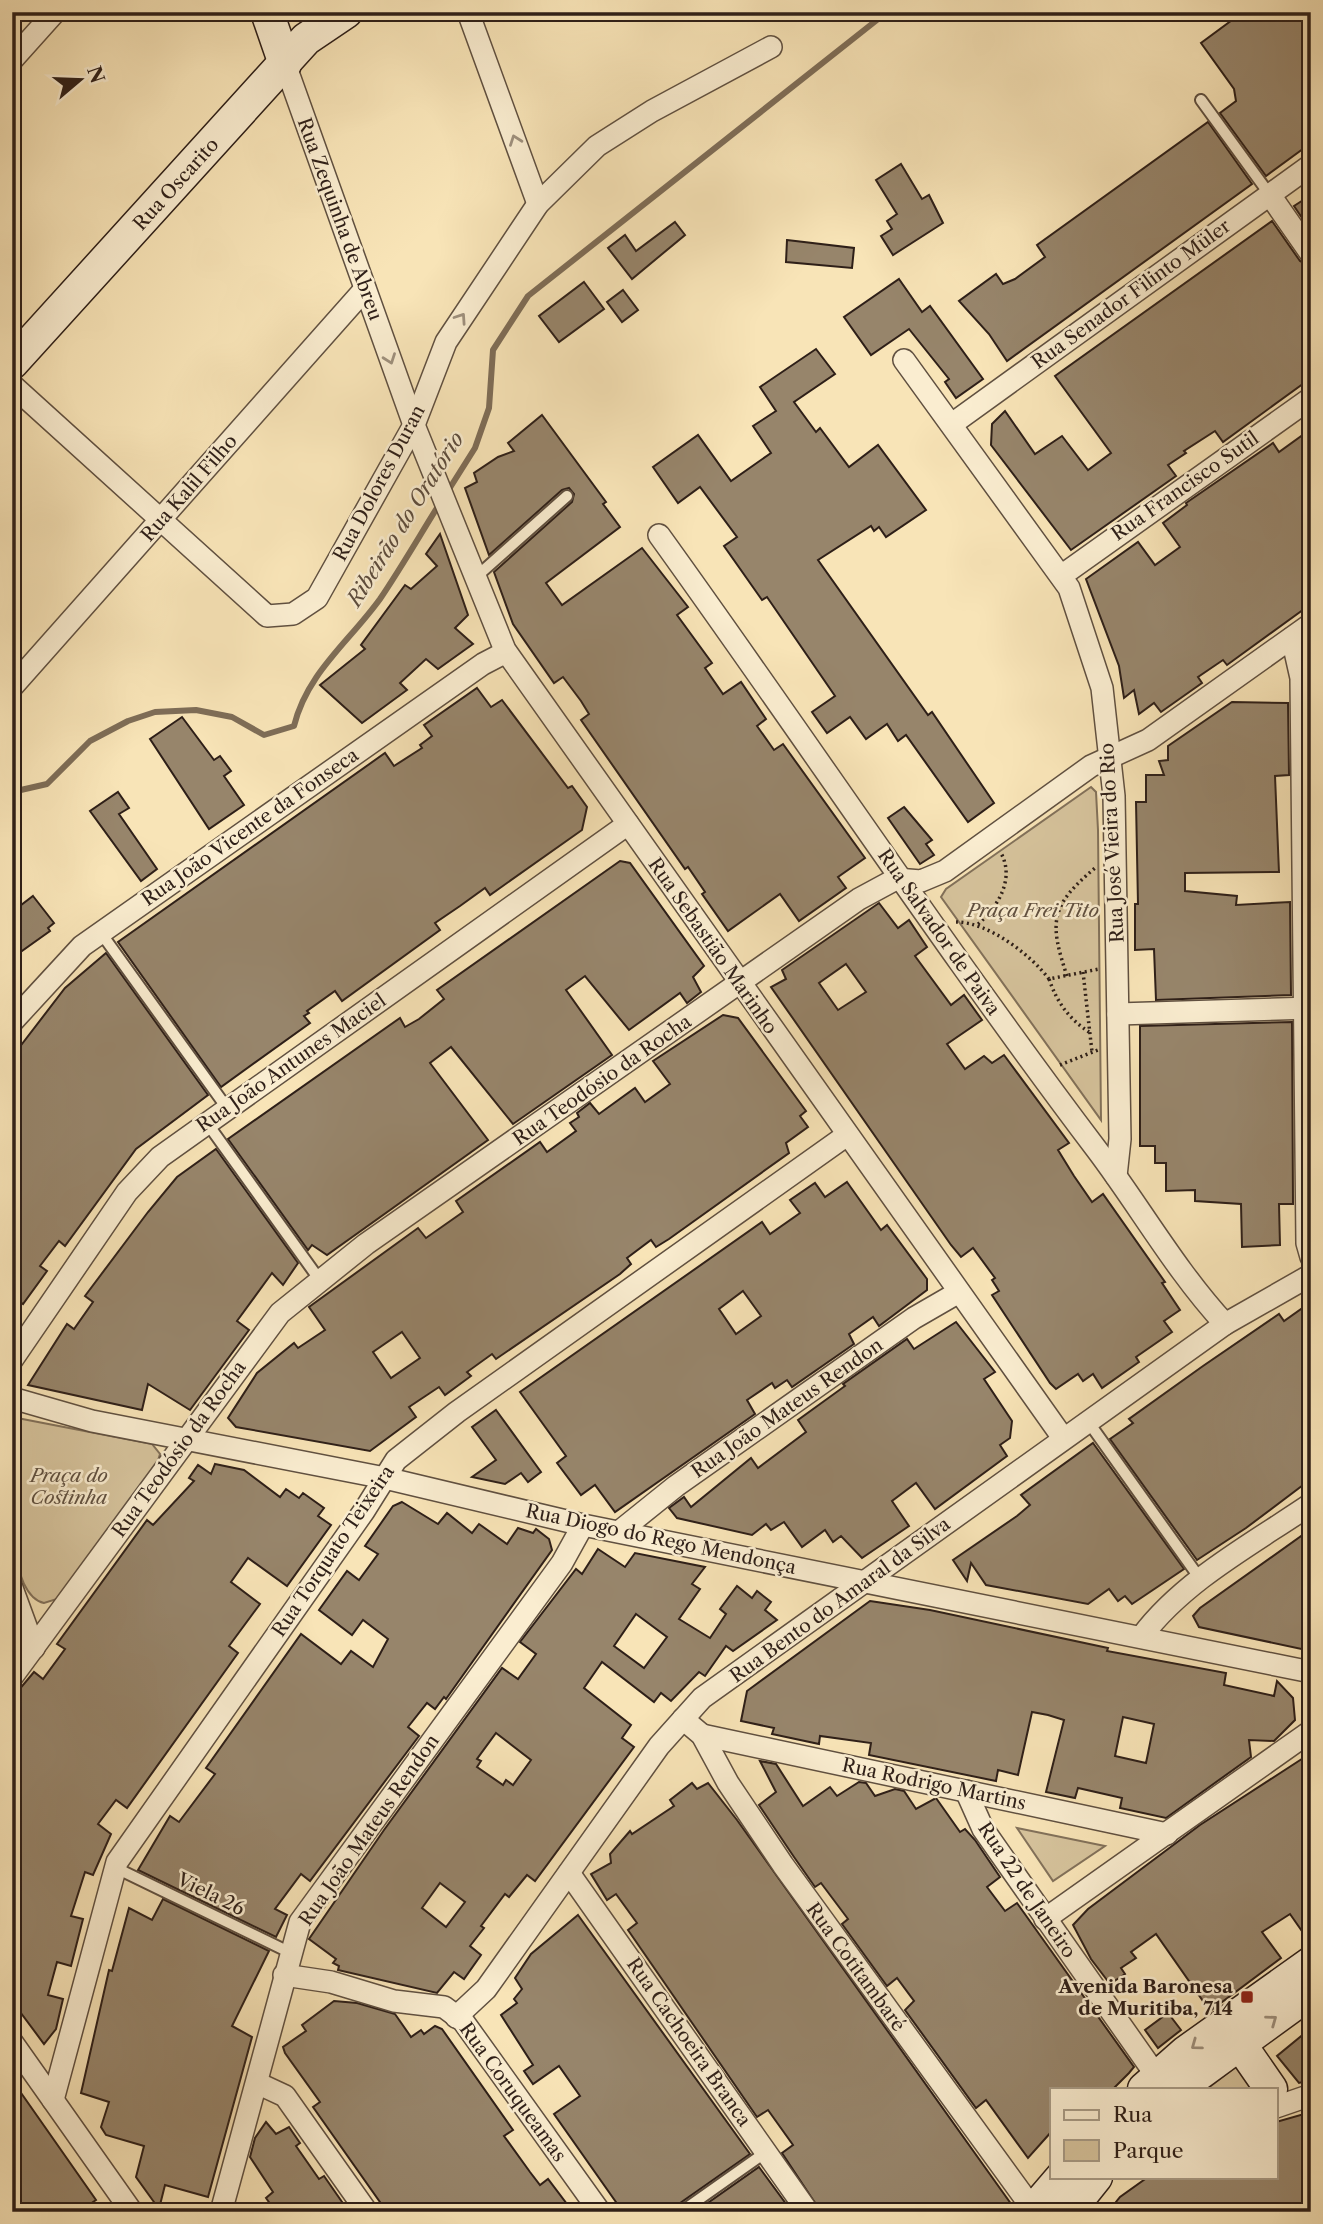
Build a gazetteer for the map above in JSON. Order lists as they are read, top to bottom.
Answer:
{
  "streets": {
    "main road": ["Rua Oscarito", "Rua Zequinha de Abreu"],
    "street": [
      "Rua Senador Filinto Müler",
      "Rua Dolores Duran",
      "Rua Francisco Sutil",
      "Rua Kalil Filho",
      "Rua João Vicente da Fonseca",
      "Rua José Vieira do Rio",
      "Rua Salvador de Paiva",
      "Rua Sebastião Marinho",
      "Rua João Antunes Maciel",
      "Rua Teodósio da Rocha",
      "Rua João Mateus Rendon",
      "Rua Diogo do Rego Mendonça",
      "Rua Torquato Teixeira",
      "Rua Bento do Amaral da Silva",
      "Rua Rodrigo Martins",
      "Rua 22 de Janeiro",
      "Rua Cotitambaré",
      "Rua Cachoeira Branca",
      "Rua Coruqueamas"
    ],
    "lane": ["Viela 26"]
  },
  "crossings": [
    ["Rua Oscarito", "Rua Zequinha de Abreu"],
    ["Rua Zequinha de Abreu", "Rua Dolores Duran"],
    ["Rua Zequinha de Abreu", "Rua Kalil Filho"],
    ["Rua Zequinha de Abreu", "Rua Sebastião Marinho"],
    ["Rua Senador Filinto Müler", "Rua José Vieira do Rio"],
    ["Rua Dolores Duran", "Rua Kalil Filho"],
    ["Rua Dolores Duran", "Rua Sebastião Marinho"],
    ["Rua Francisco Sutil", "Rua José Vieira do Rio"],
    ["Rua João Vicente da Fonseca", "Rua Sebastião Marinho"],
    ["Rua José Vieira do Rio", "Rua Salvador de Paiva"],
    ["Rua José Vieira do Rio", "Rua Teodósio da Rocha"],
    ["Rua Salvador de Paiva", "Rua Teodósio da Rocha"],
    ["Rua Salvador de Paiva", "Rua Bento do Amaral da Silva"],
    ["Rua Sebastião Marinho", "Rua João Antunes Maciel"],
    ["Rua Sebastião Marinho", "Rua Teodósio da Rocha"],
    ["Rua Sebastião Marinho", "Rua João Mateus Rendon"],
    ["Rua Sebastião Marinho", "Rua Torquato Teixeira"],
    ["Rua Sebastião Marinho", "Rua Bento do Amaral da Silva"],
    ["Rua Teodósio da Rocha", "Rua Diogo do Rego Mendonça"],
    ["Rua João Mateus Rendon", "Rua Diogo do Rego Mendonça"],
    ["Rua João Mateus Rendon", "Viela 26"],
    ["Rua João Mateus Rendon", "Rua Coruqueamas"],
    ["Rua Diogo do Rego Mendonça", "Rua Torquato Teixeira"],
    ["Rua Diogo do Rego Mendonça", "Rua Bento do Amaral da Silva"],
    ["Rua Torquato Teixeira", "Viela 26"],
    ["Rua Bento do Amaral da Silva", "Rua Cotitambaré"],
    ["Rua Bento do Amaral da Silva", "Rua Cachoeira Branca"],
    ["Rua Bento do Amaral da Silva", "Rua Coruqueamas"],
    ["Rua Rodrigo Martins", "Rua 22 de Janeiro"],
    ["Rua Rodrigo Martins", "Rua Cotitambaré"]
  ],
  "water": ["Ribeirão do Oratório"],
  "parks": ["Praça Frei Tito", "Praça do Costinha"],
  "places": {
    "transit": ["Avenida Baronesa de Muritiba, 714"]
  },
  "legend": ["Rua", "Parque"],
  "north": "right"
}
